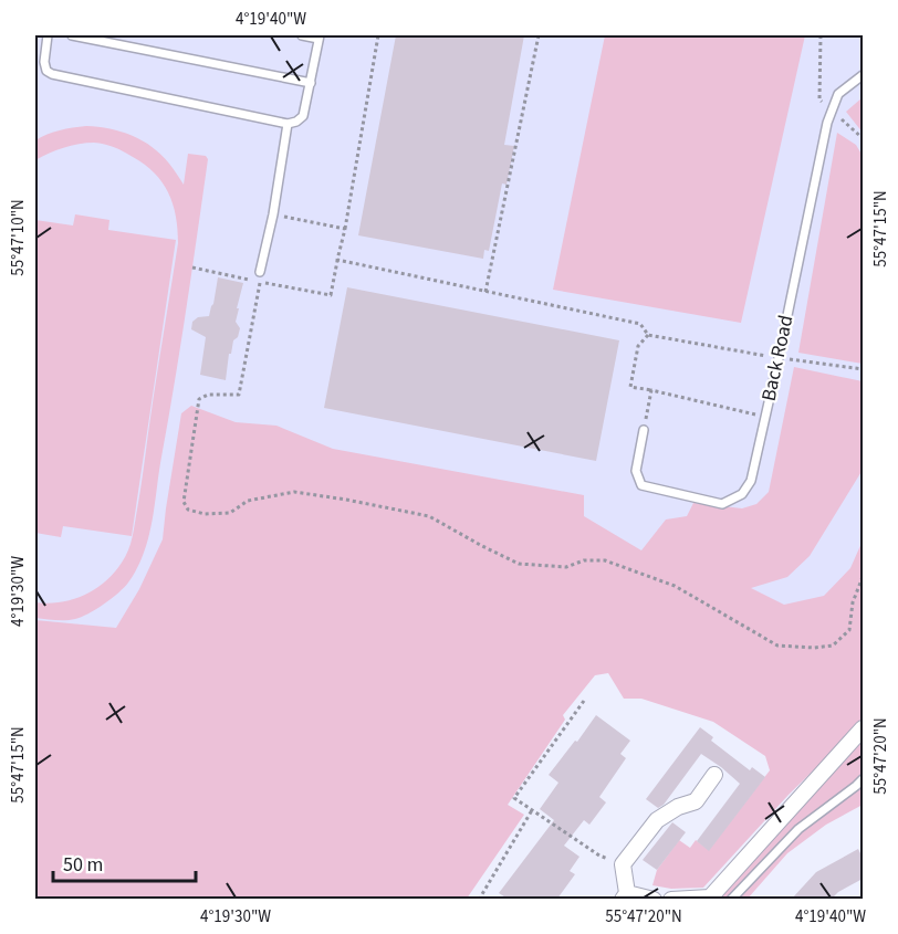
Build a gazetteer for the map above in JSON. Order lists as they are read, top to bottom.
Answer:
{
  "streets": {
    "lane": ["Back Road"]
  },
  "scale_bar": "50 m",
  "coordinates": [
    "4°19'40\"W",
    "55°47'15\"N",
    "55°47'10\"N",
    "4°19'30\"W",
    "55°47'20\"N"
  ]
}
